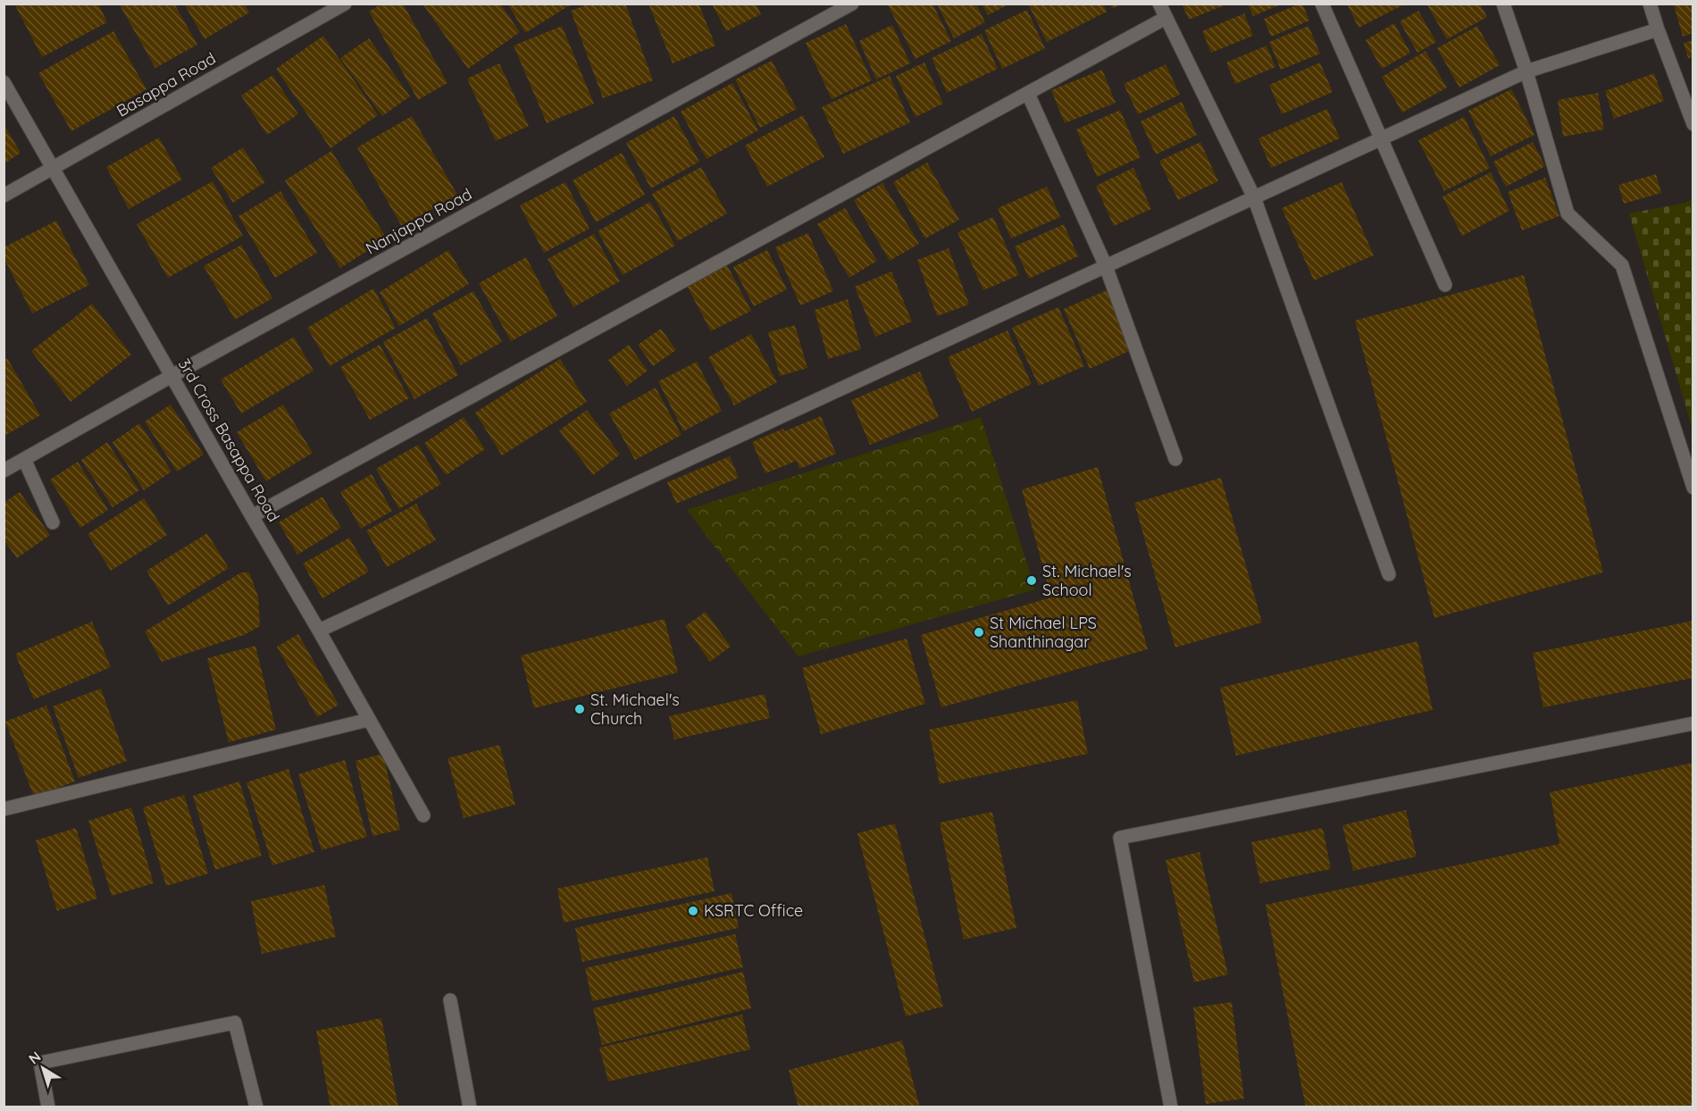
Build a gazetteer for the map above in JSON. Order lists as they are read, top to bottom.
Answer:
{
  "streets": {
    "street": ["Basappa Road", "Nanjappa Road", "3rd Cross Basappa Road"]
  },
  "crossings": [
    ["Basappa Road", "3rd Cross Basappa Road"],
    ["Nanjappa Road", "3rd Cross Basappa Road"]
  ],
  "places": [
    "St. Michael's School",
    "St Michael LPS Shanthinagar",
    "St. Michael's Church",
    "KSRTC Office"
  ],
  "north": "top left"
}
